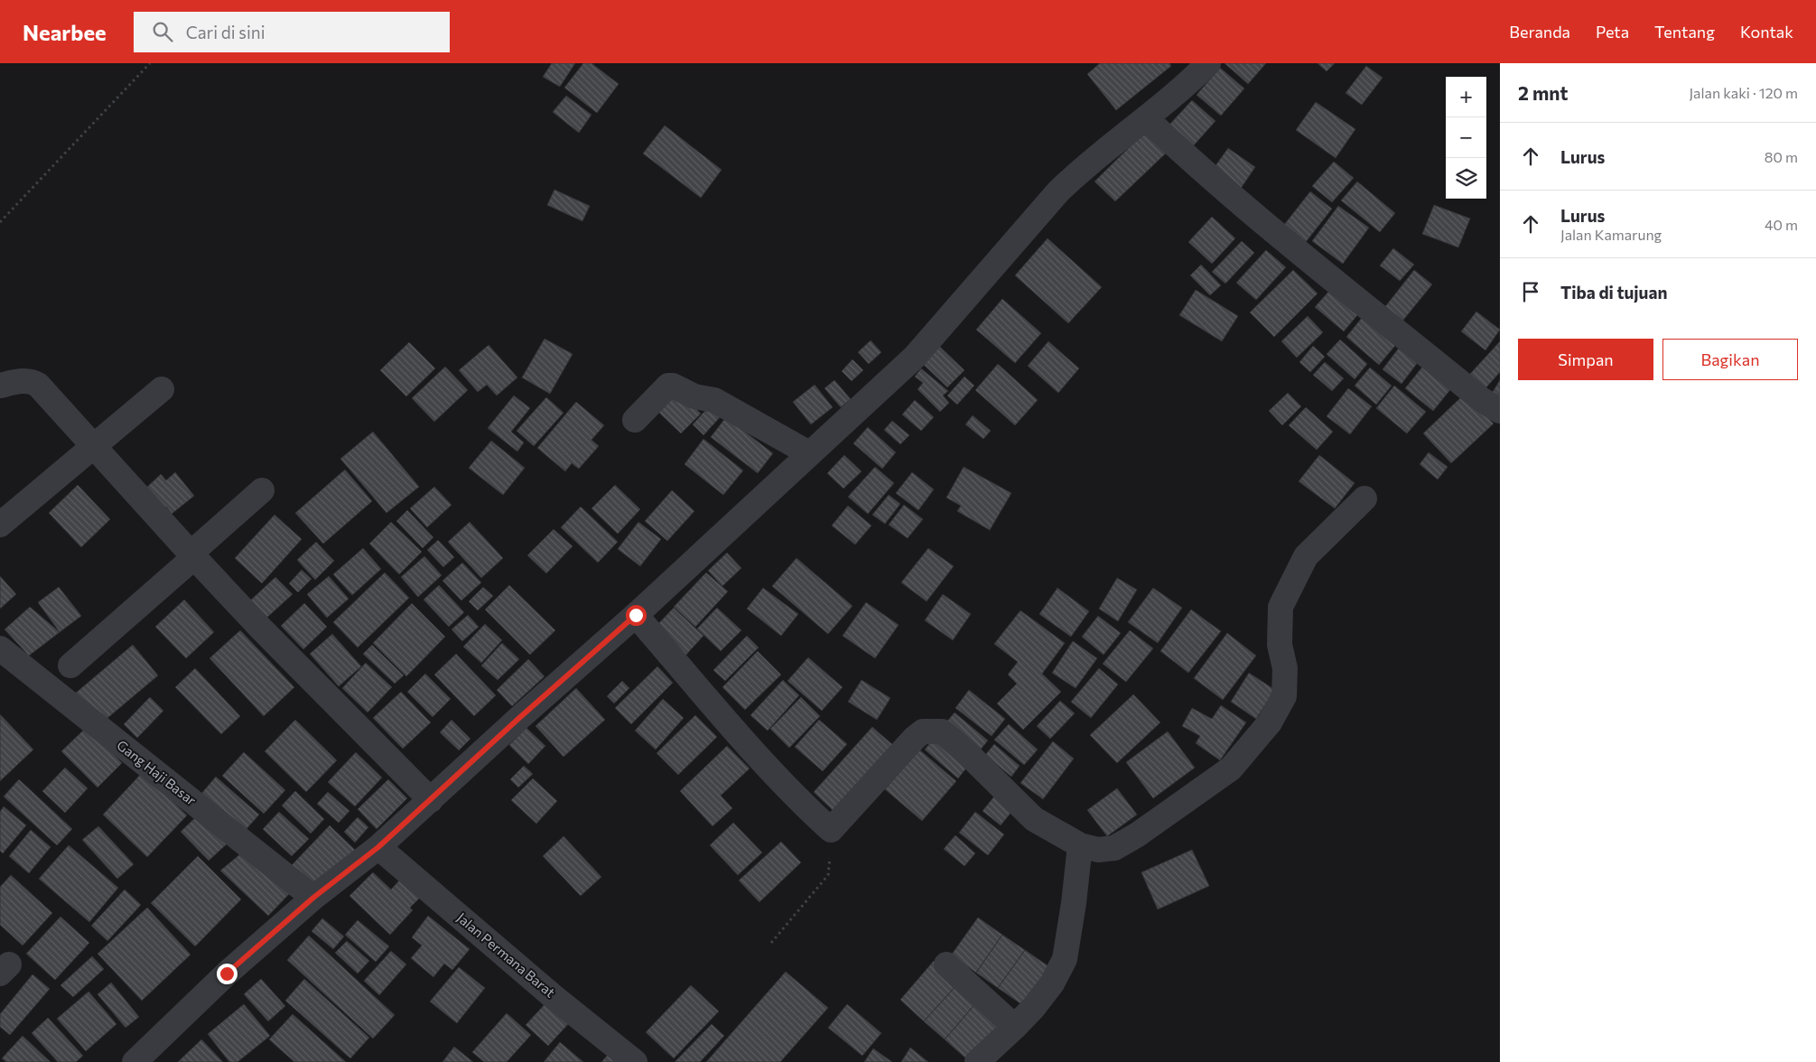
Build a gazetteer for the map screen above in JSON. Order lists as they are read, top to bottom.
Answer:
{
  "streets": {
    "street": ["Gang Haji Basar", "Jalan Permana Barat"]
  },
  "page": {
    "header": "Nearbee",
    "search": "Cari di sini",
    "nav": [
      "Beranda",
      "Peta",
      "Tentang",
      "Kontak"
    ],
    "heading": ["2 mnt", "Jalan kaki · 120 m"],
    "map_buttons": ["+", "−"],
    "list": [
      ["Lurus", "80 m"],
      ["Lurus", "Jalan Kamarung", "40 m"],
      "Tiba di tujuan"
    ],
    "buttons": ["Simpan", "Bagikan"]
  }
}
